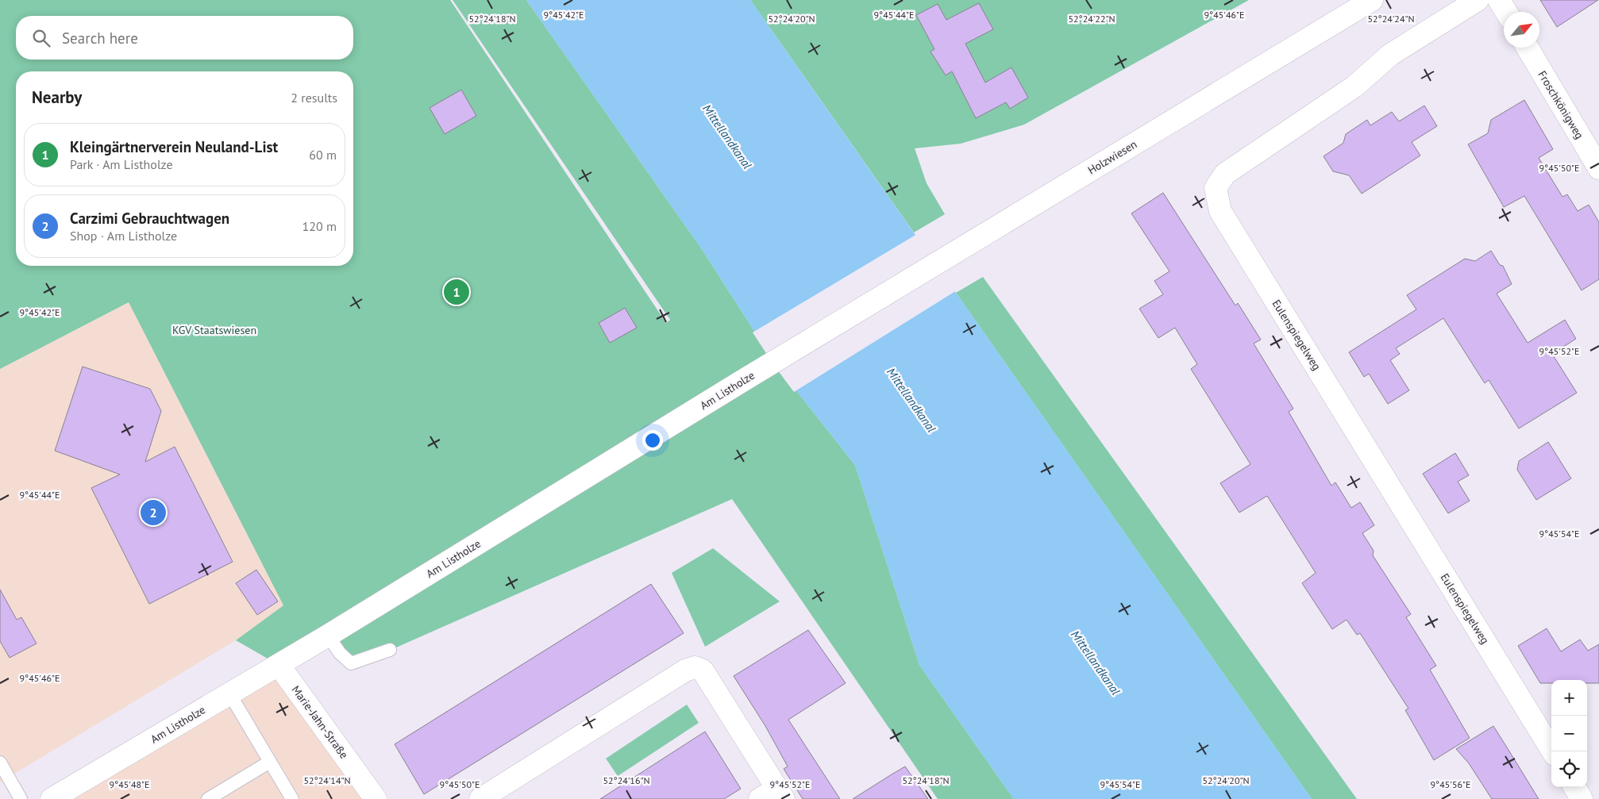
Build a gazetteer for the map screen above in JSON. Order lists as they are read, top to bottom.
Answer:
{
  "streets": {
    "street": [
      "Froschkönigweg",
      "Holzwiesen",
      "Eulenspiegelweg",
      "Am Listholze",
      "Marie-Jahn-Straße"
    ]
  },
  "crossings": [
    ["Holzwiesen", "Am Listholze"],
    ["Am Listholze", "Marie-Jahn-Straße"]
  ],
  "water": ["Mittellandkanal"],
  "parks": ["KGV Staatswiesen"],
  "north": "top right",
  "page": {
    "search": "Search here",
    "heading": ["Nearby", "2 results"],
    "list": [
      {
        "mark": "1",
        "name": "Kleingärtnerverein Neuland-List",
        "note": "Park · Am Listholze",
        "value": "60 m"
      },
      {
        "mark": "2",
        "name": "Carzimi Gebrauchtwagen",
        "note": "Shop · Am Listholze",
        "value": "120 m"
      }
    ],
    "pins": ["1", "2"],
    "map_buttons": ["+", "−"]
  },
  "coordinates": [
    "9°45'44\"E",
    "9°45'46\"E",
    "9°45'42\"E",
    "52°24'18\"N",
    "52°24'20\"N",
    "52°24'22\"N",
    "52°24'24\"N",
    "9°45'50\"E",
    "9°45'52\"E",
    "9°45'54\"E",
    "52°24'14\"N",
    "52°24'16\"N",
    "9°45'48\"E",
    "9°45'56\"E"
  ]
}
